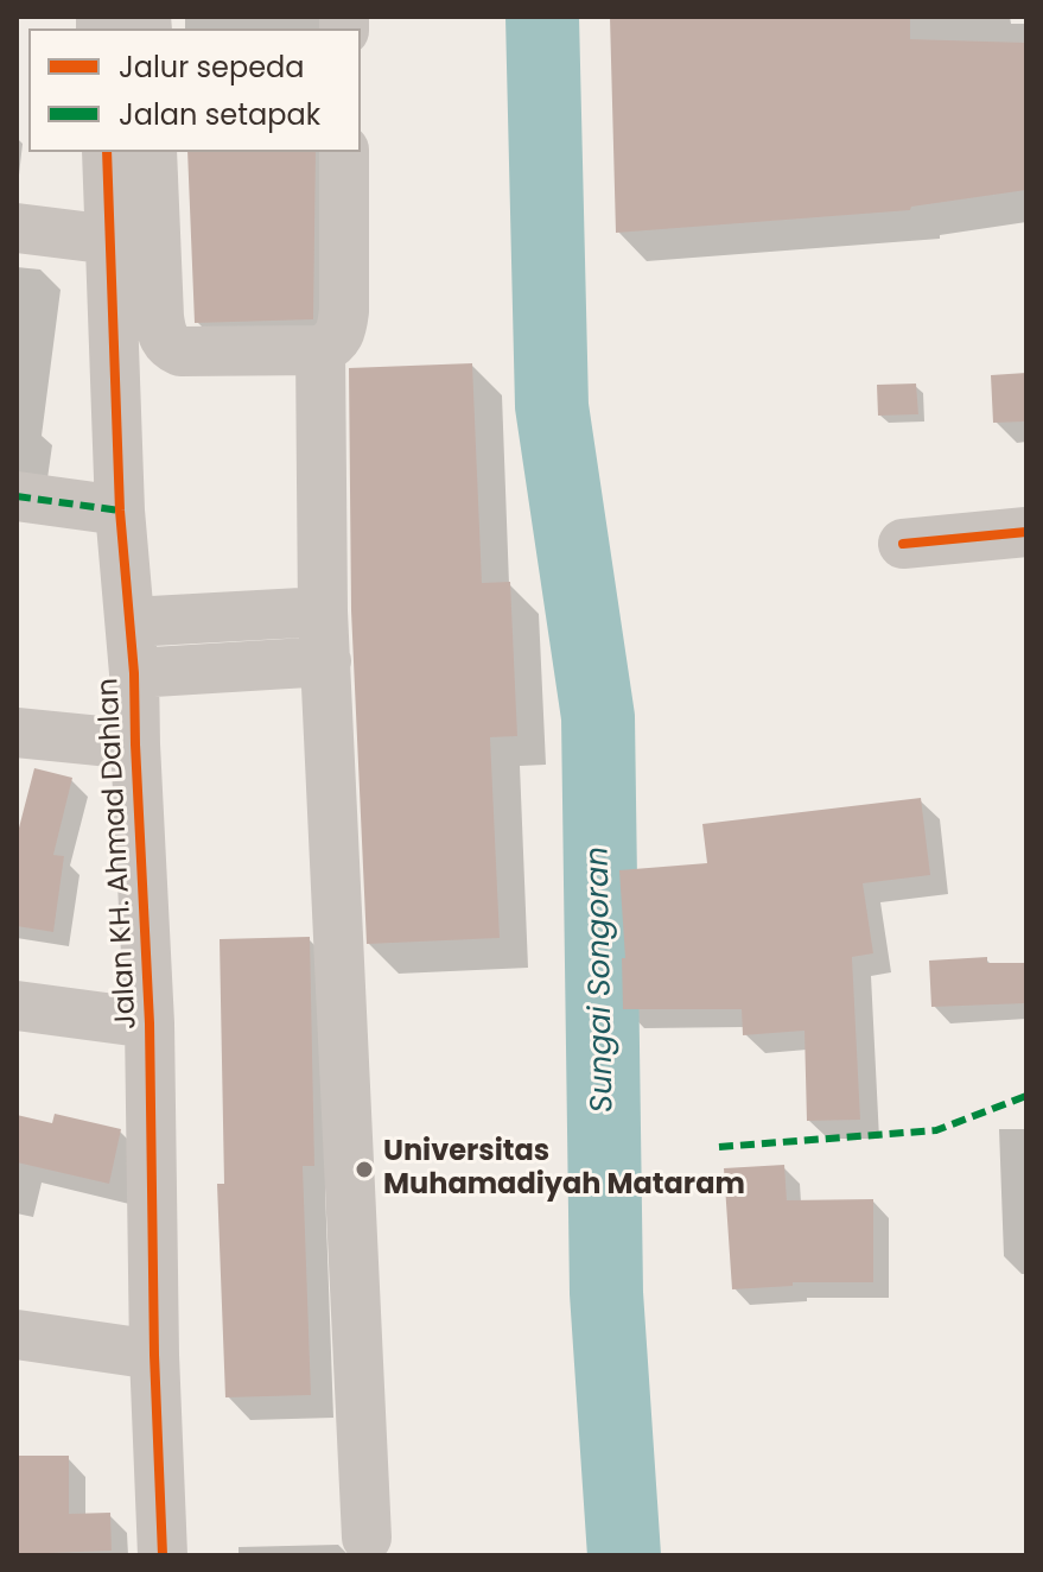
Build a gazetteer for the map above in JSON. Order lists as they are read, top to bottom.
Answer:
{
  "streets": {
    "street": ["Jalan KH. Ahmad Dahlan"]
  },
  "water": ["Sungai Songoran"],
  "places": ["Universitas Muhamadiyah Mataram"],
  "legend": ["Jalur sepeda", "Jalan setapak"]
}
